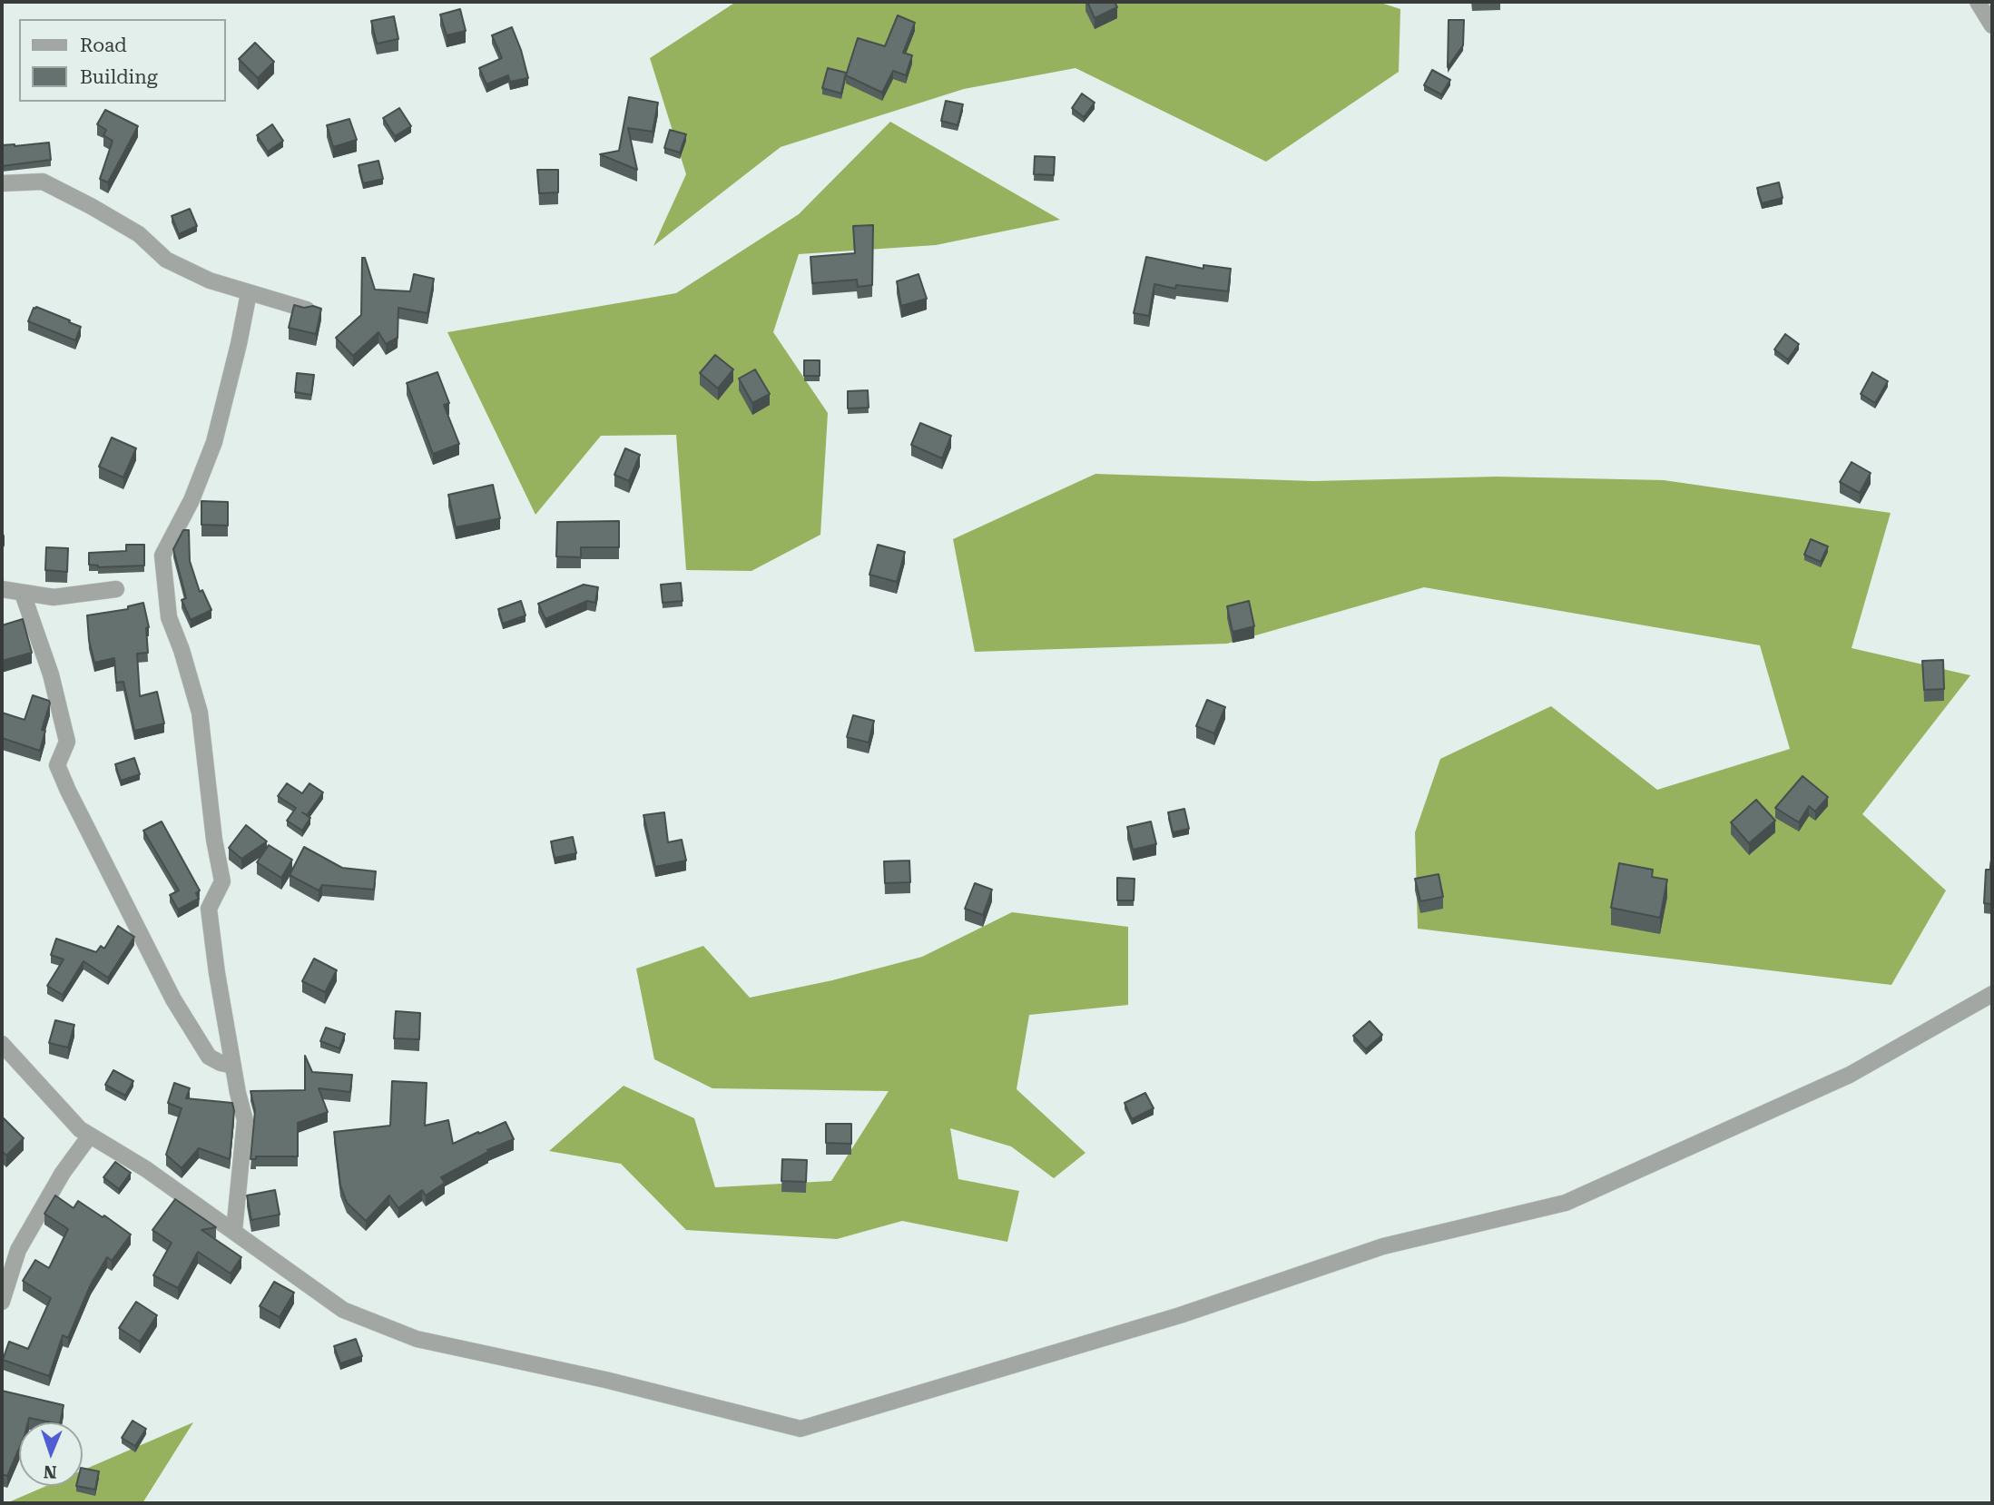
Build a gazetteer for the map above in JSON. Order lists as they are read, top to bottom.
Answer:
{
  "legend": ["Road", "Building"],
  "north": "bottom"
}
